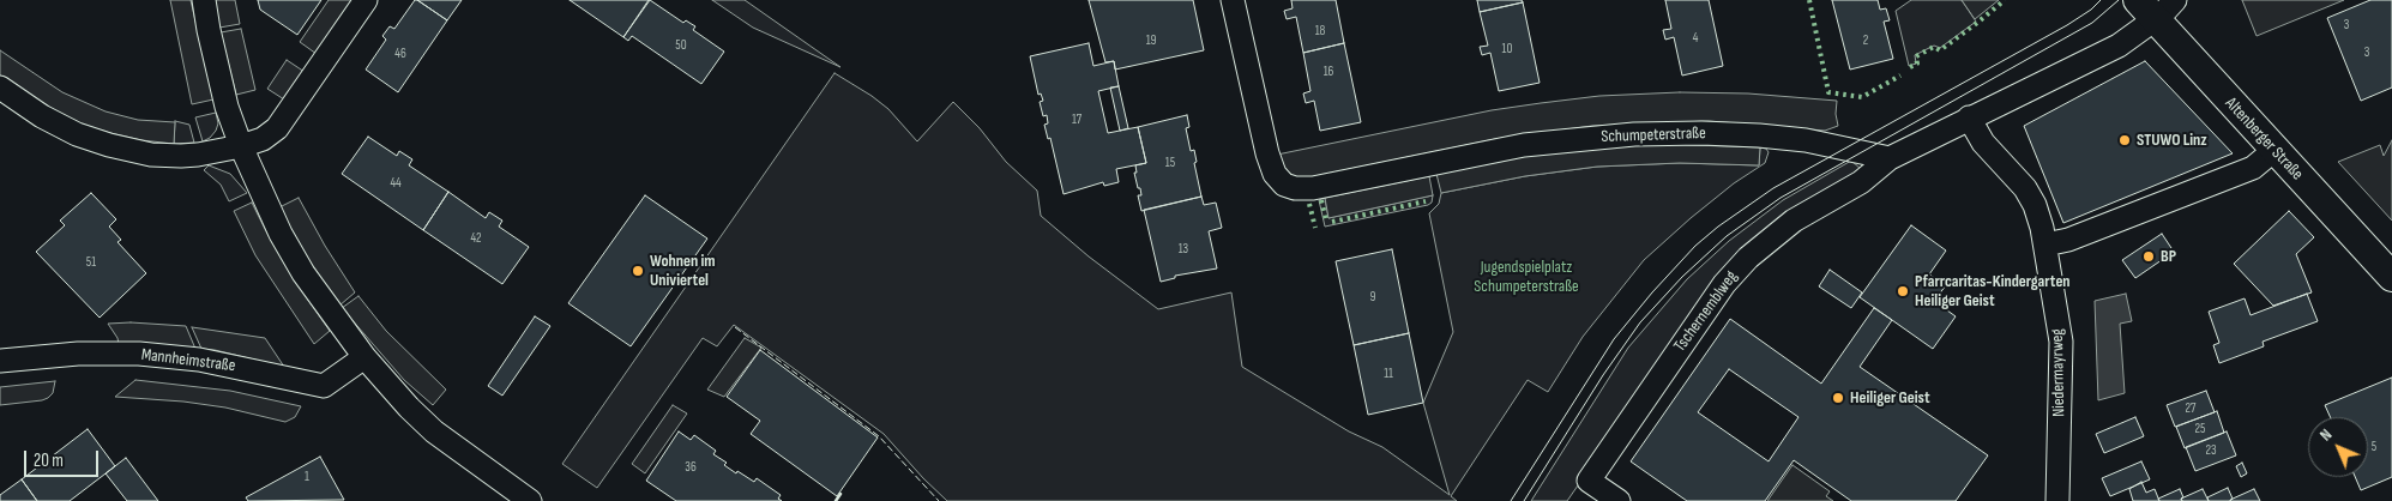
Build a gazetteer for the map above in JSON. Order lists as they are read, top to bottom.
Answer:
{
  "streets": {
    "street": [
      "Schumpeterstraße",
      "Altenberger Straße",
      "Tschernemblweg",
      "Mannheimstraße",
      "Niedermayrweg"
    ]
  },
  "crossings": [
    ["Schumpeterstraße", "Tschernemblweg"]
  ],
  "parks": ["Jugendspielplatz Schumpeterstraße"],
  "places": [
    "STUWO Linz",
    "BP",
    "Wohnen im Univiertel",
    "Pfarrcaritas-Kindergarten Heiliger Geist",
    "Heiliger Geist"
  ],
  "house_numbers": [
    "3",
    "18",
    "4",
    "19",
    "2",
    "50",
    "10",
    "3",
    "46",
    "16",
    "17",
    "15",
    "44",
    "42",
    "13",
    "51",
    "9",
    "11",
    "27",
    "25",
    "5",
    "23",
    "36",
    "1"
  ],
  "scale_bar": "20 m",
  "north": "top left"
}
